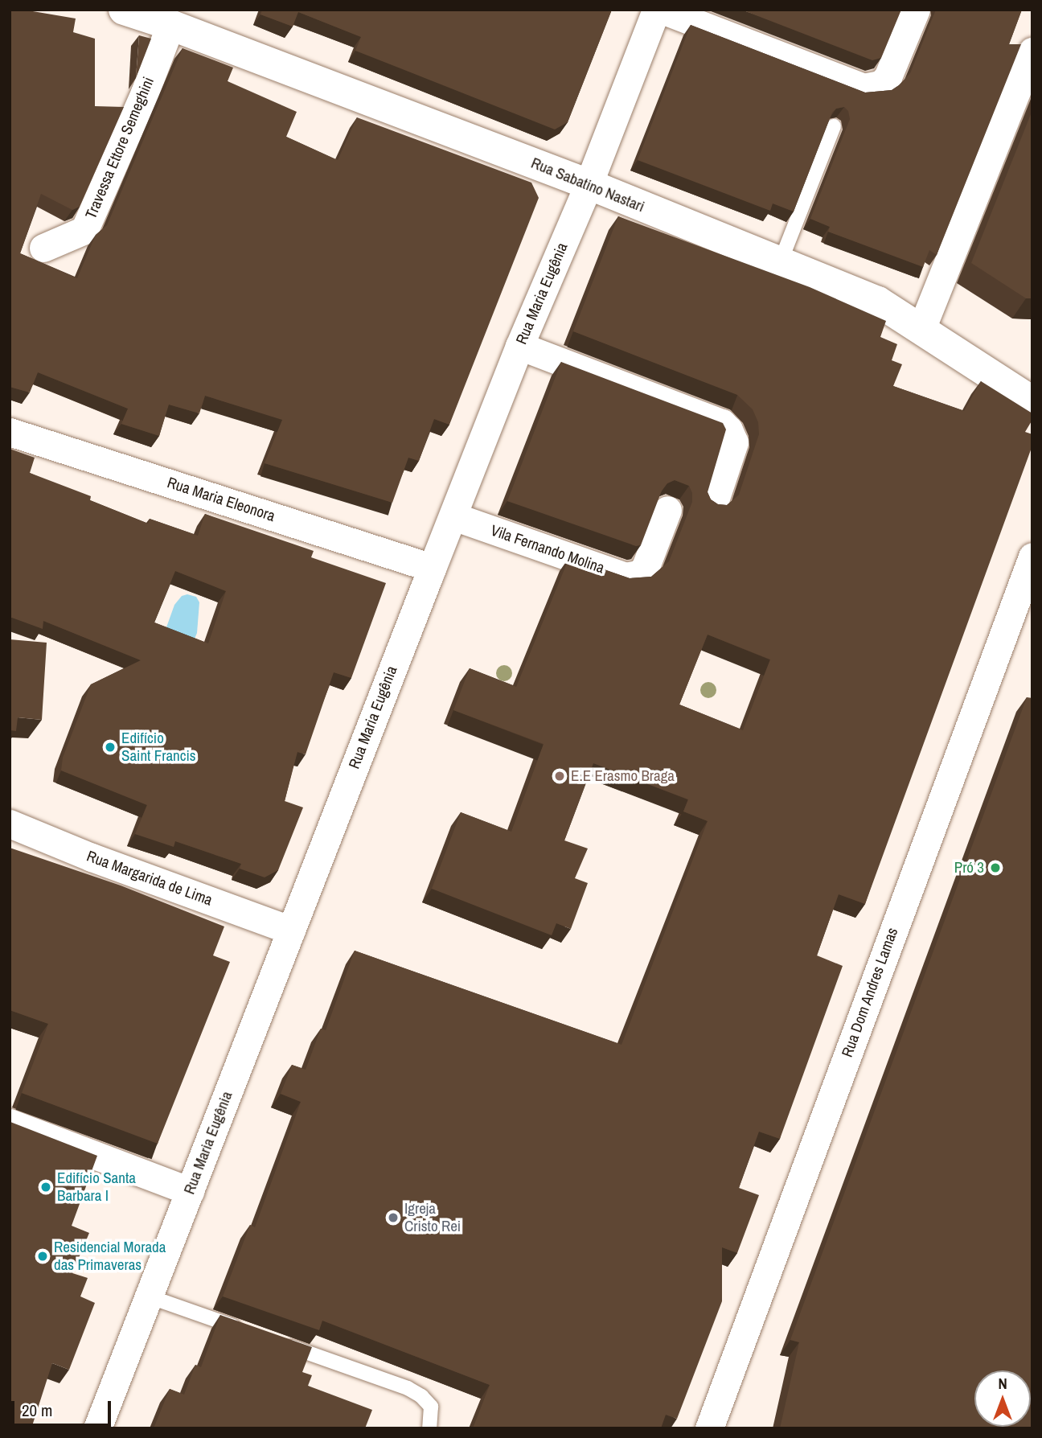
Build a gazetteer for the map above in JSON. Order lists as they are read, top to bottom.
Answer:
{
  "streets": {
    "street": [
      "Travessa Ettore Semeghini",
      "Rua Sabatino Nastari",
      "Rua Maria Eugênia",
      "Rua Maria Eleonora",
      "Vila Fernando Molina",
      "Rua Margarida de Lima",
      "Rua Dom Andres Lamas"
    ]
  },
  "crossings": [
    ["Travessa Ettore Semeghini", "Rua Sabatino Nastari"],
    ["Rua Sabatino Nastari", "Rua Maria Eugênia"],
    ["Rua Maria Eugênia", "Rua Maria Eleonora"],
    ["Rua Maria Eugênia", "Vila Fernando Molina"],
    ["Rua Maria Eugênia", "Rua Margarida de Lima"]
  ],
  "places": [
    "Edifício Saint Francis",
    "E.E Erasmo Braga",
    "Pró 3",
    "Edifício Santa Barbara I",
    "Igreja Cristo Rei",
    "Residencial Morada das Primaveras"
  ],
  "scale_bar": "20 m",
  "north": "top"
}
